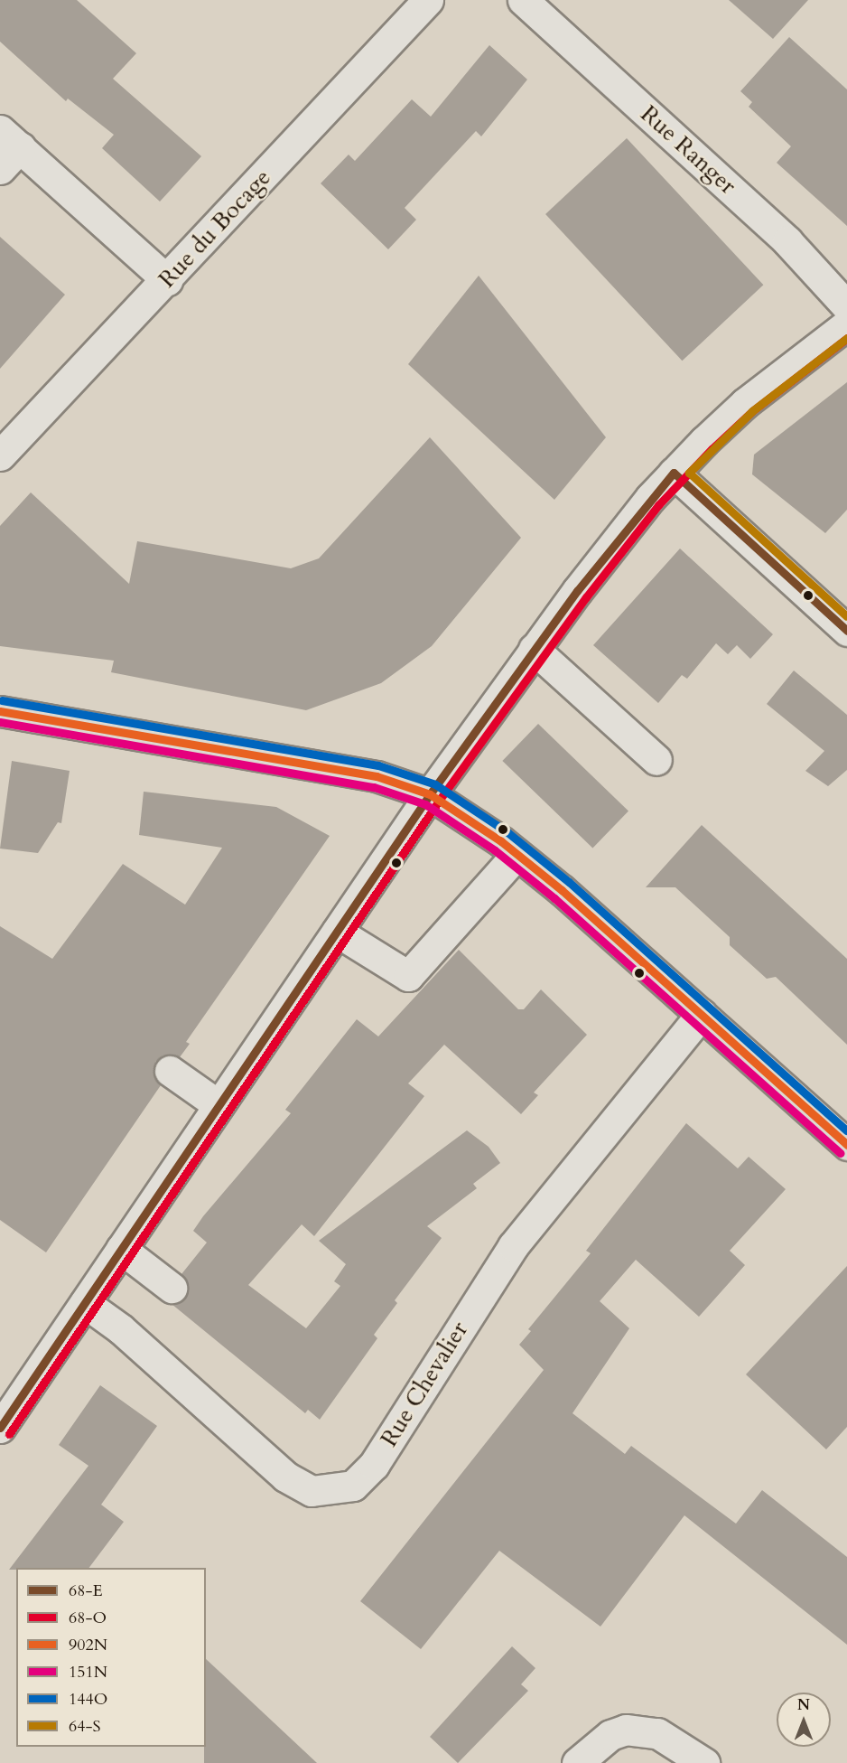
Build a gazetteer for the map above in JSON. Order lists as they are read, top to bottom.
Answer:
{
  "streets": {
    "street": ["Rue Ranger", "Rue du Bocage", "Rue Chevalier"]
  },
  "lines": [
    "transit line 68-O",
    "transit line 64-S",
    "transit line 68-E",
    "transit line 144O",
    "transit line 902N",
    "transit line 151N"
  ],
  "legend": [
    "68-E",
    "68-O",
    "902N",
    "151N",
    "144O",
    "64-S"
  ],
  "north": "top"
}
